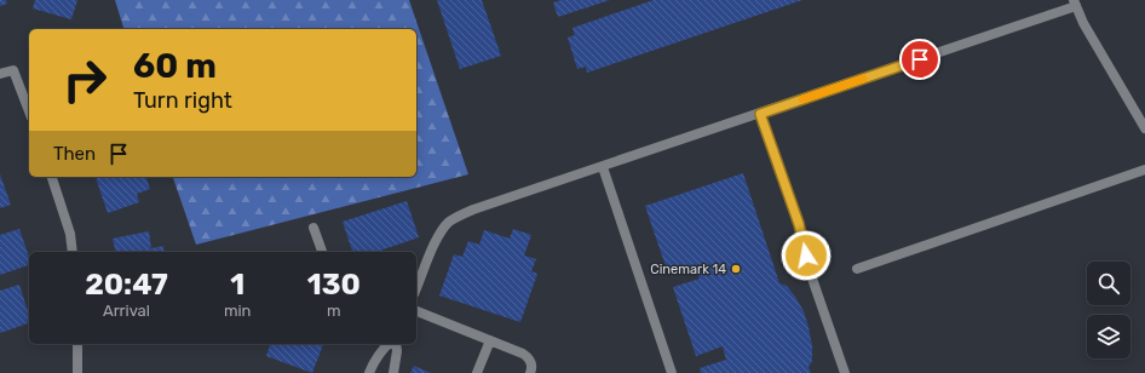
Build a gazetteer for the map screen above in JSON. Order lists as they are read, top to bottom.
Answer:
{
  "places": ["Cinemark 14"],
  "page": {
    "turn": ["60 m", "Turn right"],
    "then": "Then",
    "eta": [
      "20:47",
      "Arrival",
      "1",
      "min",
      "130",
      "m"
    ]
  }
}
